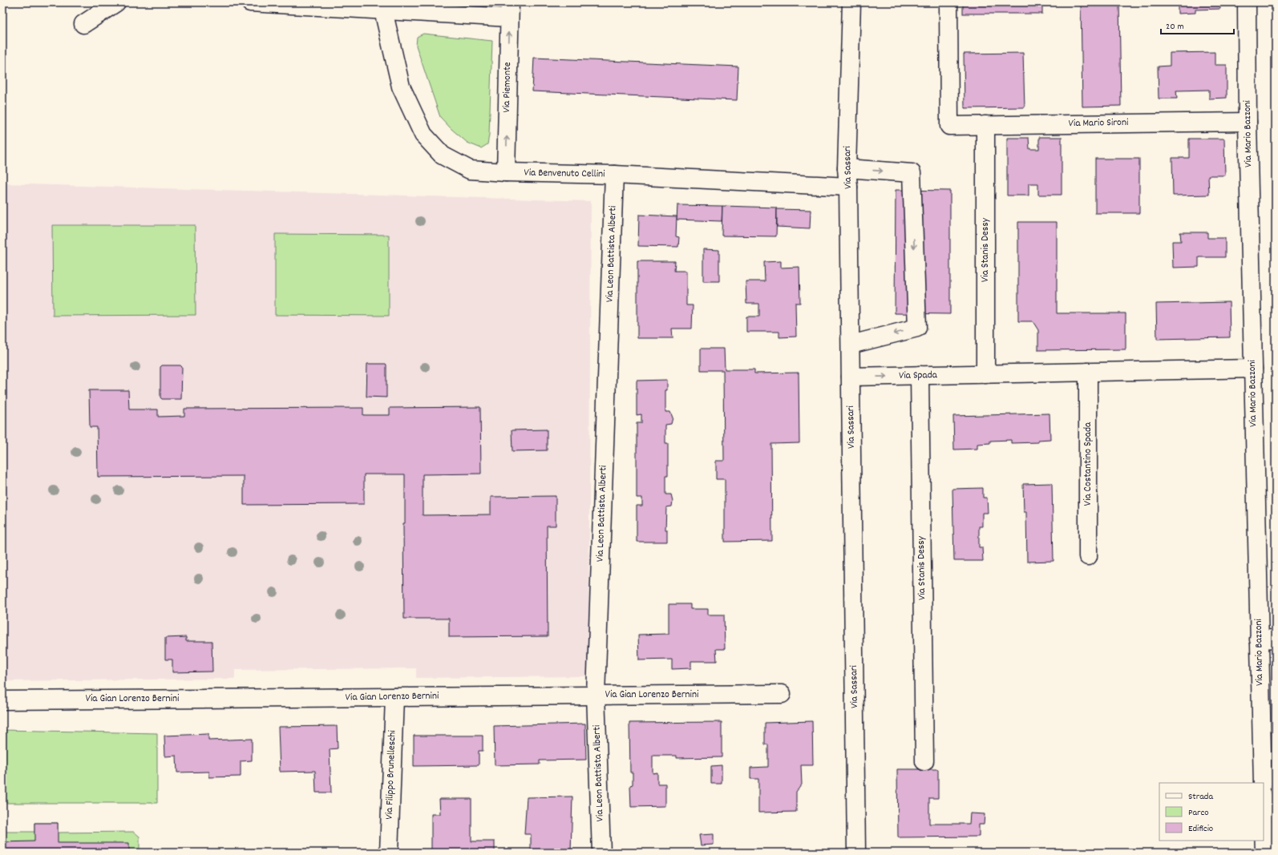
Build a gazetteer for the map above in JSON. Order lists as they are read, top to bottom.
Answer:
{
  "streets": {
    "street": [
      "Via Piemonte",
      "Via Mario Sironi",
      "Via Mario Bazzoni",
      "Via Sassari",
      "Via Benvenuto Cellini",
      "Via Stanis Dessy",
      "Via Leon Battista Alberti",
      "Via Spada",
      "Via Costantino Spada",
      "Via Gian Lorenzo Bernini",
      "Via Filippo Brunelleschi"
    ]
  },
  "crossings": [
    ["Via Piemonte", "Via Benvenuto Cellini"],
    ["Via Mario Sironi", "Via Mario Bazzoni"],
    ["Via Mario Sironi", "Via Stanis Dessy"],
    ["Via Sassari", "Via Benvenuto Cellini"],
    ["Via Sassari", "Via Spada"],
    ["Via Benvenuto Cellini", "Via Leon Battista Alberti"],
    ["Via Stanis Dessy", "Via Spada"],
    ["Via Leon Battista Alberti", "Via Gian Lorenzo Bernini"],
    ["Via Gian Lorenzo Bernini", "Via Filippo Brunelleschi"]
  ],
  "one_way": ["Via Piemonte", "Via Spada"],
  "legend": ["Strada", "Parco", "Edificio"],
  "scale_bar": "20 m"
}
